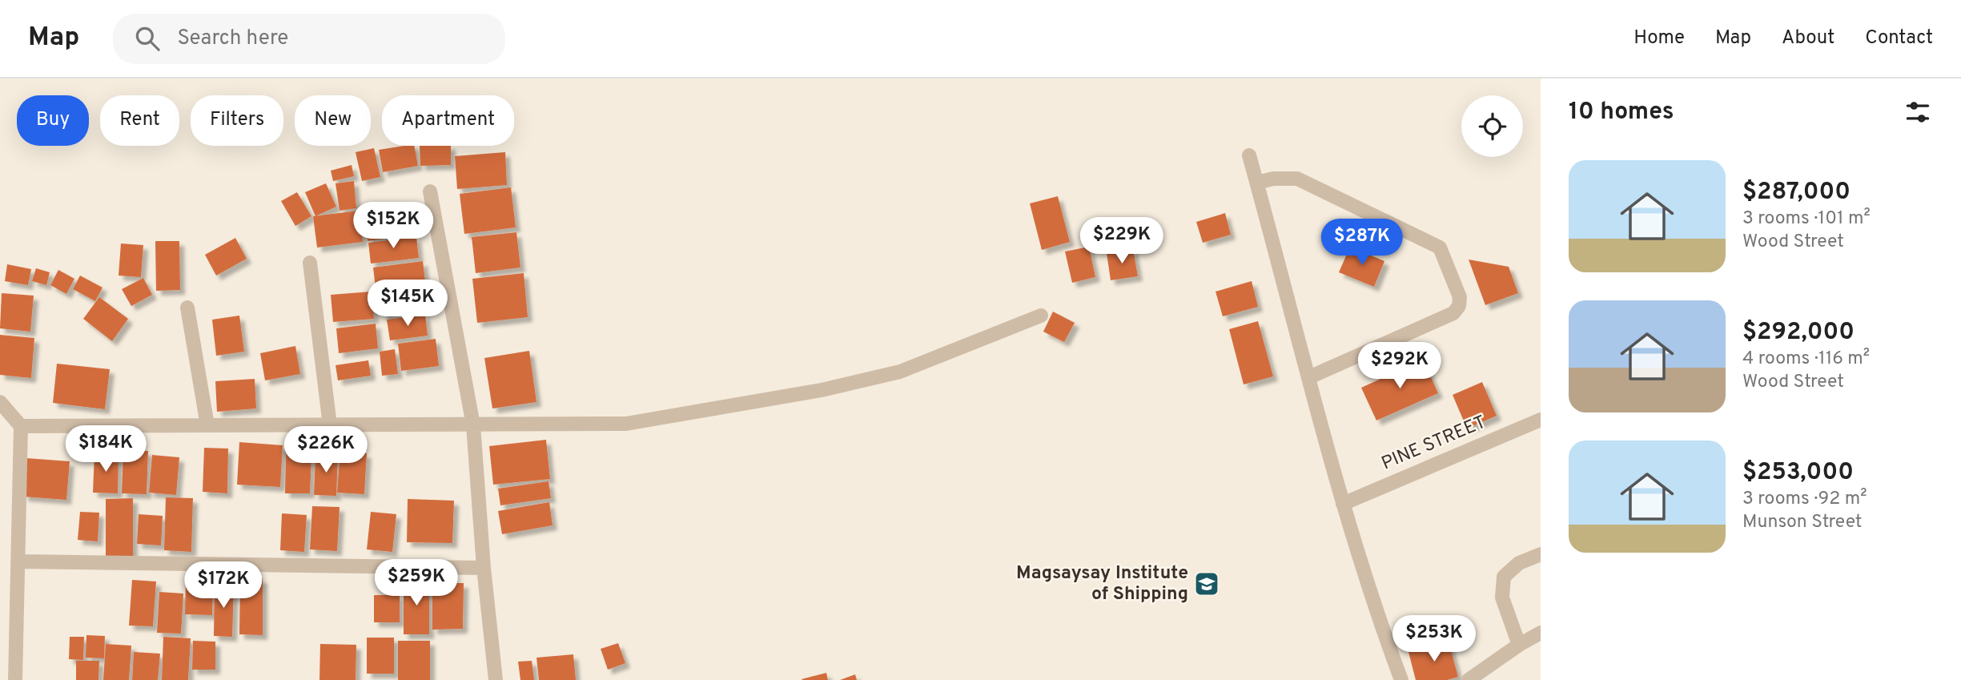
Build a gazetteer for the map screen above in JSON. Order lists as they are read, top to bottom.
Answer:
{
  "streets": {
    "street": ["PINE STREET"]
  },
  "places": {
    "school or university": ["Magsaysay Institute of Shipping"]
  },
  "page": {
    "header": "Map",
    "search": "Search here",
    "nav": [
      "Home",
      "Map",
      "About",
      "Contact"
    ],
    "heading": "10 homes",
    "chip": [
      "Buy",
      "Rent",
      "Filters",
      "New",
      "Apartment"
    ],
    "list": [
      {
        "name": "$287,000",
        "note": "3 rooms · 101 m² · Wood Street"
      },
      {
        "name": "$292,000",
        "note": "4 rooms · 116 m² · Wood Street"
      },
      {
        "name": "$253,000",
        "note": "3 rooms · 92 m² · Munson Street"
      }
    ],
    "price": [
      "$152K",
      "$229K",
      "$287K",
      "$145K",
      "$292K",
      "$184K",
      "$226K",
      "$259K",
      "$172K",
      "$253K"
    ]
  }
}
